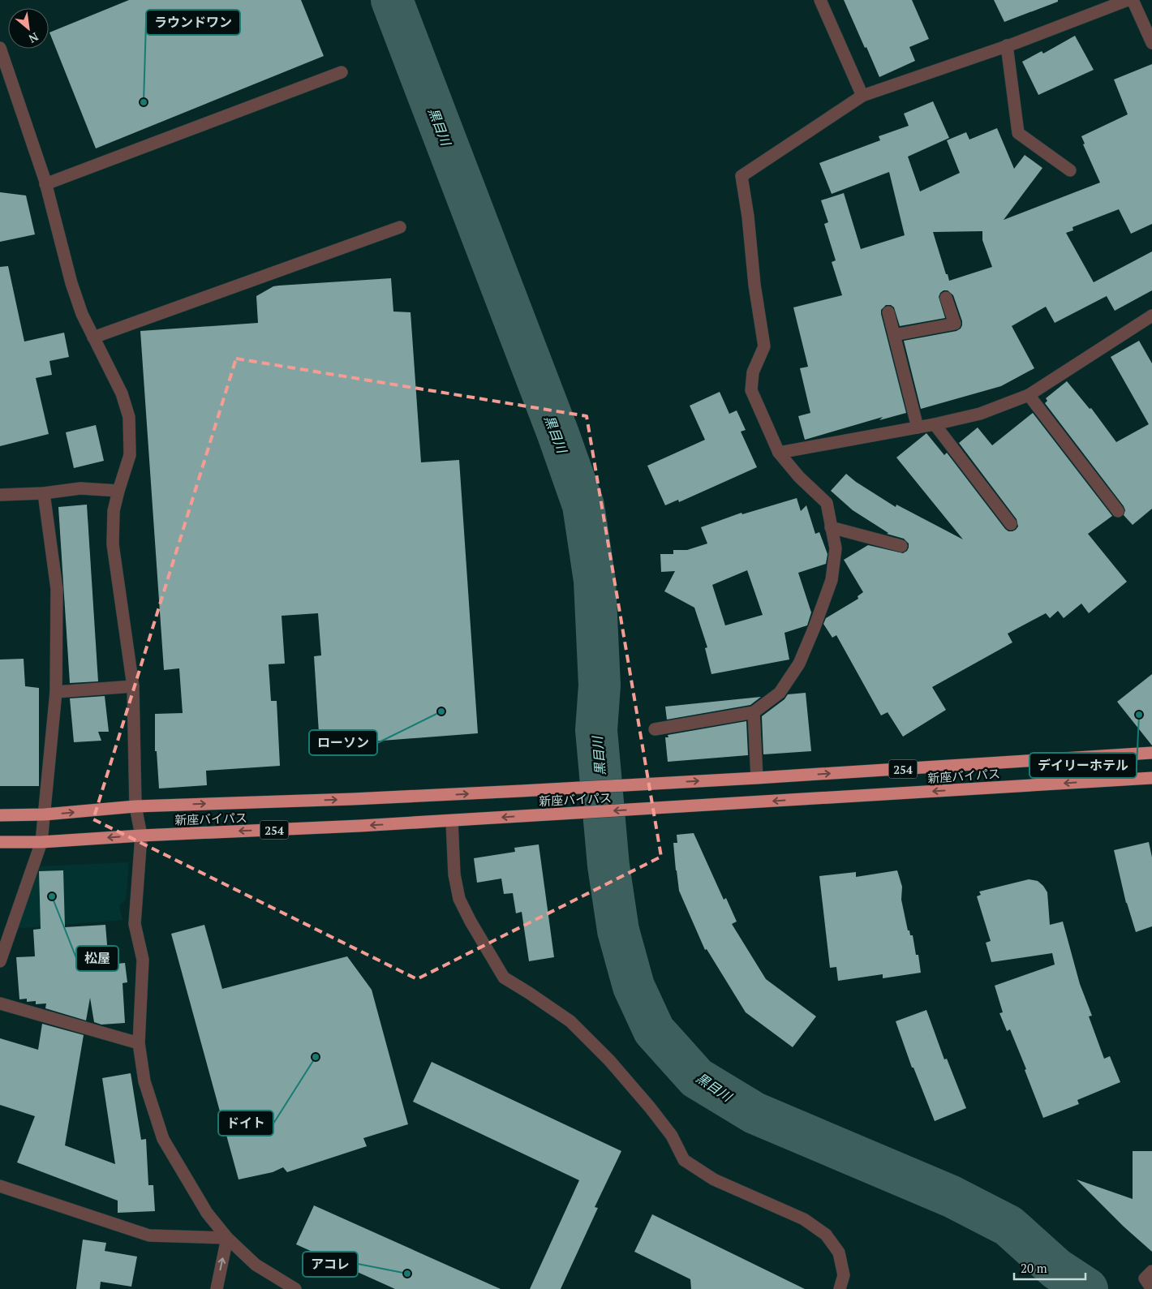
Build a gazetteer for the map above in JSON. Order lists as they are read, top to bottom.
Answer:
{
  "streets": {
    "highway": ["254", "新座バイパス"]
  },
  "water": ["黒目川"],
  "places": [
    "ラウンドワン",
    "ローソン",
    "デイリーホテル",
    "松屋",
    "ドイト",
    "アコレ"
  ],
  "scale_bar": "20 m",
  "north": "bottom right"
}
